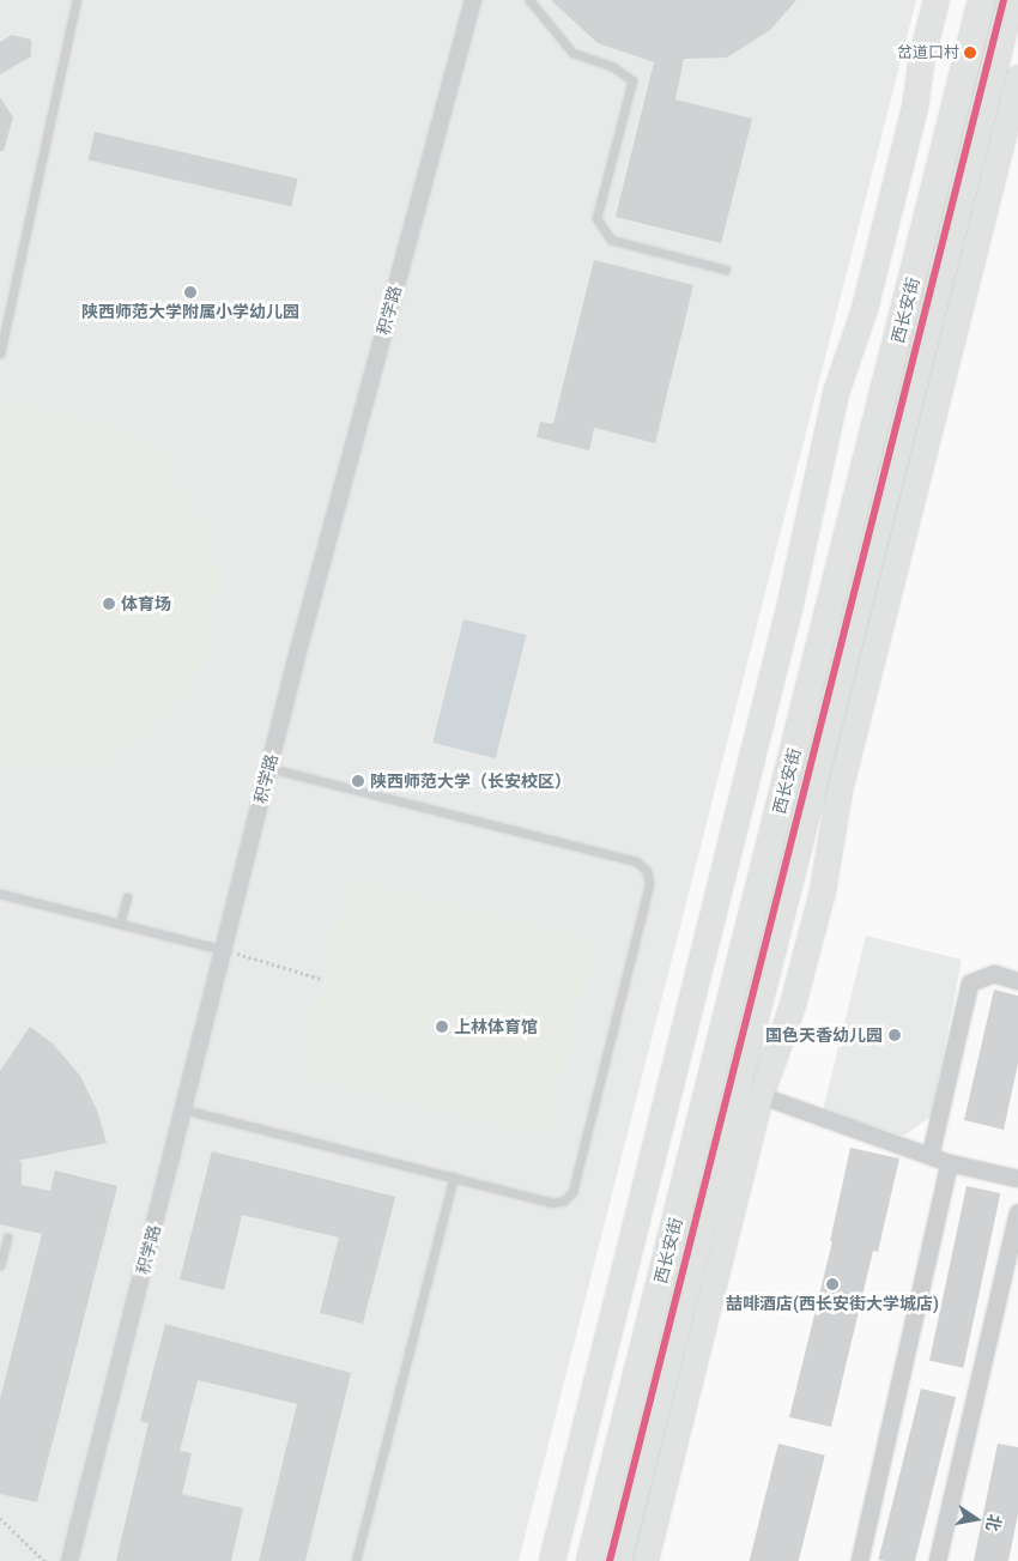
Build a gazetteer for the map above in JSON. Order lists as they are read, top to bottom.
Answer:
{
  "streets": {
    "main road": ["西长安街"],
    "street": ["积学路"]
  },
  "places": [
    "岔道口村",
    "陕西师范大学附属小学幼儿园",
    "体育场",
    "陕西师范大学（长安校区）",
    "上林体育馆",
    "国色天香幼儿园",
    "喆啡酒店(西长安街大学城店)"
  ],
  "north": "right"
}
